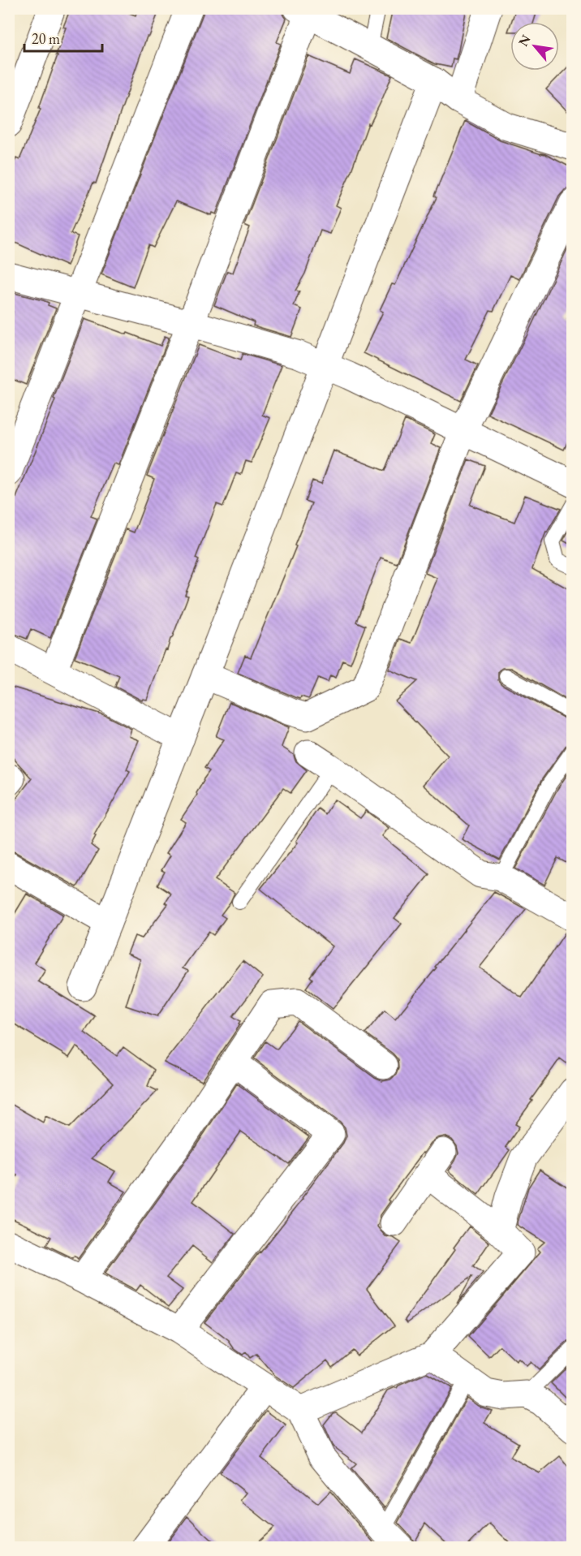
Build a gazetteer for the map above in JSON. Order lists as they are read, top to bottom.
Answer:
{
  "scale_bar": "20 m",
  "north": "top left"
}
